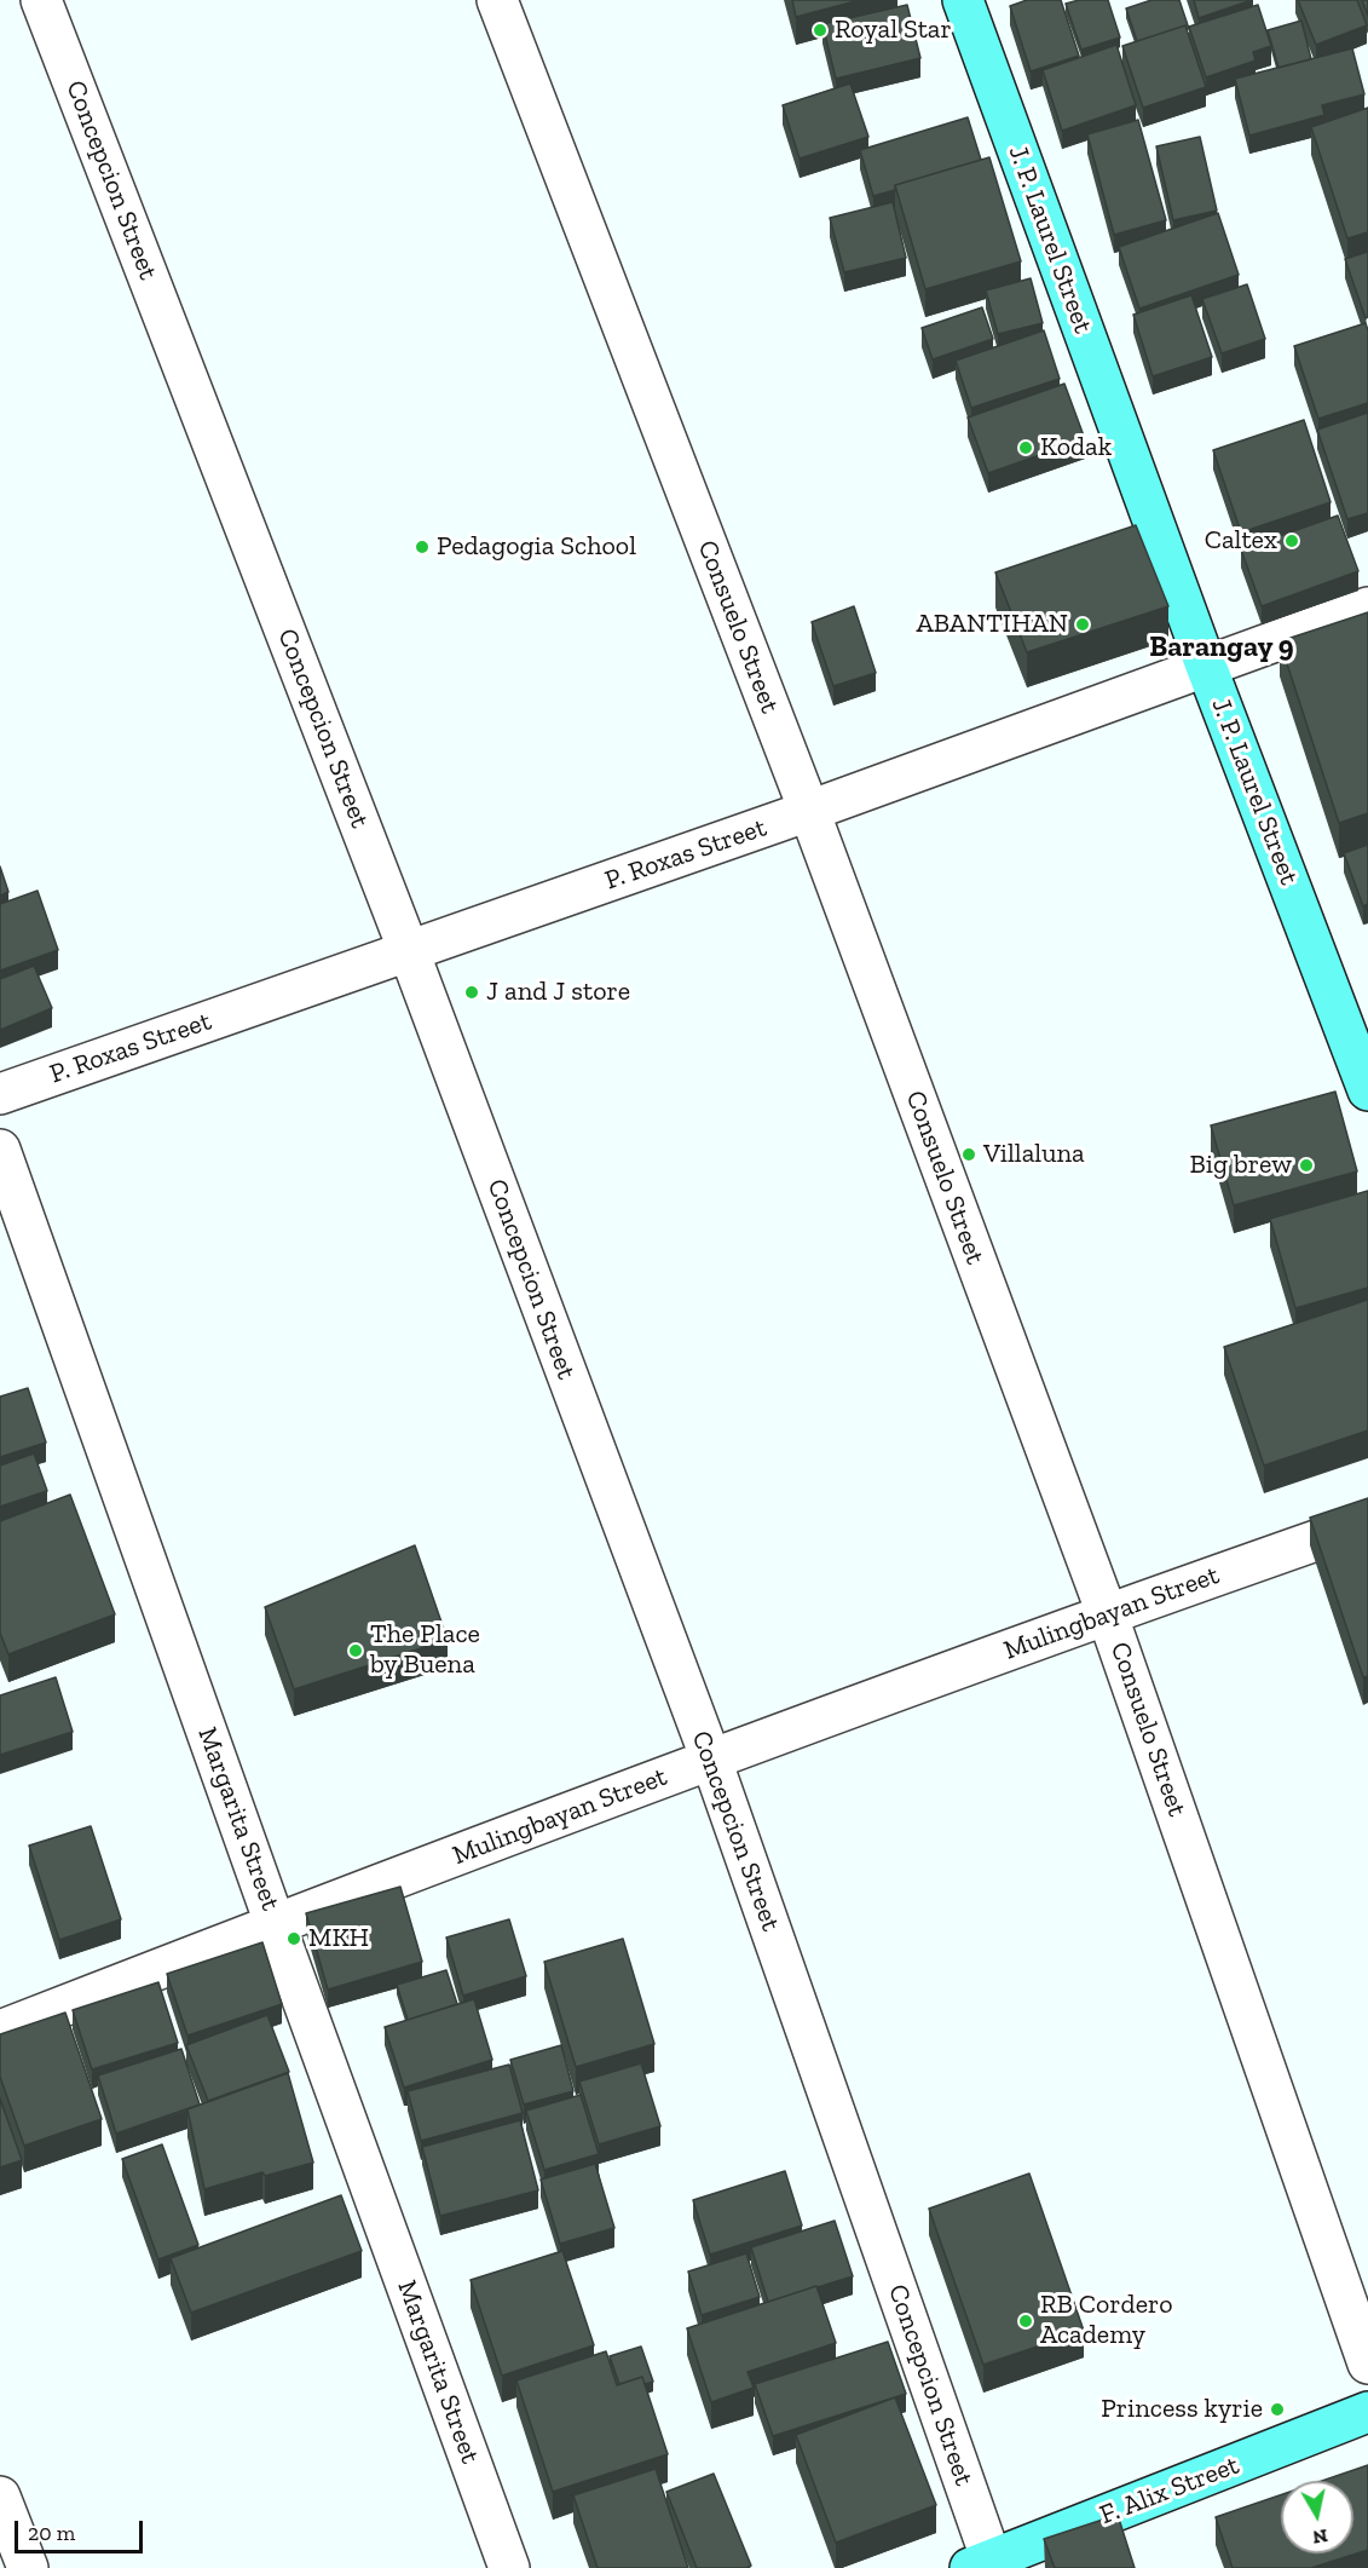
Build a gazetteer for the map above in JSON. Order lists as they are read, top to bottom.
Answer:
{
  "streets": {
    "main road": ["J. P. Laurel Street", "F. Alix Street"],
    "street": [
      "Concepcion Street",
      "Consuelo Street",
      "P. Roxas Street",
      "Mulingbayan Street",
      "Margarita Street"
    ]
  },
  "crossings": [
    ["Concepcion Street", "P. Roxas Street"],
    ["Concepcion Street", "Mulingbayan Street"],
    ["Concepcion Street", "F. Alix Street"],
    ["J. P. Laurel Street", "P. Roxas Street"],
    ["Consuelo Street", "P. Roxas Street"],
    ["Consuelo Street", "Mulingbayan Street"],
    ["Mulingbayan Street", "Margarita Street"]
  ],
  "districts": ["Barangay 9"],
  "places": [
    "Royal Star",
    "Kodak",
    "Caltex",
    "Pedagogia School",
    "ABANTIHAN",
    "J and J store",
    "Villaluna",
    "Big brew",
    "The Place by Buena",
    "MKH",
    "RB Cordero Academy",
    "Princess kyrie"
  ],
  "scale_bar": "20 m",
  "north": "bottom"
}
